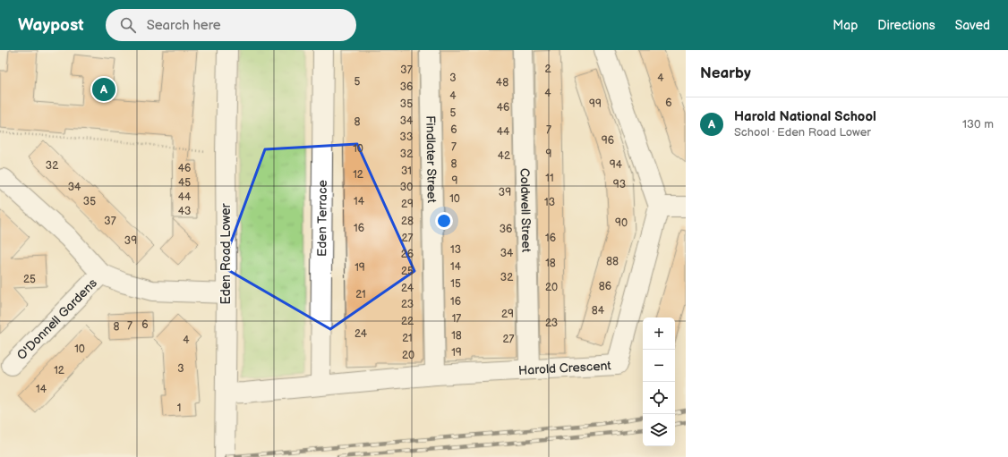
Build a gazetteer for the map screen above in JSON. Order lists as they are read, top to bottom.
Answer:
{
  "streets": {
    "street": [
      "Findlater Street",
      "Coldwell Street",
      "Eden Terrace",
      "Eden Road Lower",
      "O'Donnell Gardens",
      "Harold Crescent"
    ]
  },
  "crossings": [
    ["Findlater Street", "Harold Crescent"],
    ["Coldwell Street", "Harold Crescent"],
    ["Eden Terrace", "Harold Crescent"],
    ["Eden Road Lower", "O'Donnell Gardens"],
    ["Eden Road Lower", "Harold Crescent"]
  ],
  "house_numbers": [
    "2",
    "37",
    "3",
    "4",
    "5",
    "48",
    "36",
    "4",
    "4",
    "6",
    "35",
    "99",
    "46",
    "5",
    "34",
    "8",
    "6",
    "7",
    "44",
    "33",
    "96",
    "7",
    "10",
    "32",
    "9",
    "42",
    "8",
    "94",
    "32",
    "46",
    "31",
    "12",
    "11",
    "9",
    "45",
    "93",
    "34",
    "30",
    "39",
    "44",
    "10",
    "35",
    "14",
    "13",
    "29",
    "43",
    "37",
    "28",
    "90",
    "16",
    "36",
    "27",
    "16",
    "39",
    "13",
    "34",
    "26",
    "88",
    "18",
    "14",
    "19",
    "25",
    "32",
    "25",
    "15",
    "86",
    "20",
    "24",
    "21",
    "16",
    "23",
    "84",
    "29",
    "17",
    "22",
    "23",
    "6",
    "7",
    "8",
    "24",
    "18",
    "21",
    "27",
    "4",
    "10",
    "19",
    "20",
    "3",
    "12",
    "14",
    "1"
  ],
  "page": {
    "header": "Waypost",
    "search": "Search here",
    "nav": ["Map", "Directions", "Saved"],
    "heading": "Nearby",
    "pins": "A",
    "list": [
      {
        "mark": "A",
        "name": "Harold National School",
        "note": "School · Eden Road Lower",
        "value": "130 m"
      }
    ],
    "map_buttons": ["+", "−"]
  }
}
